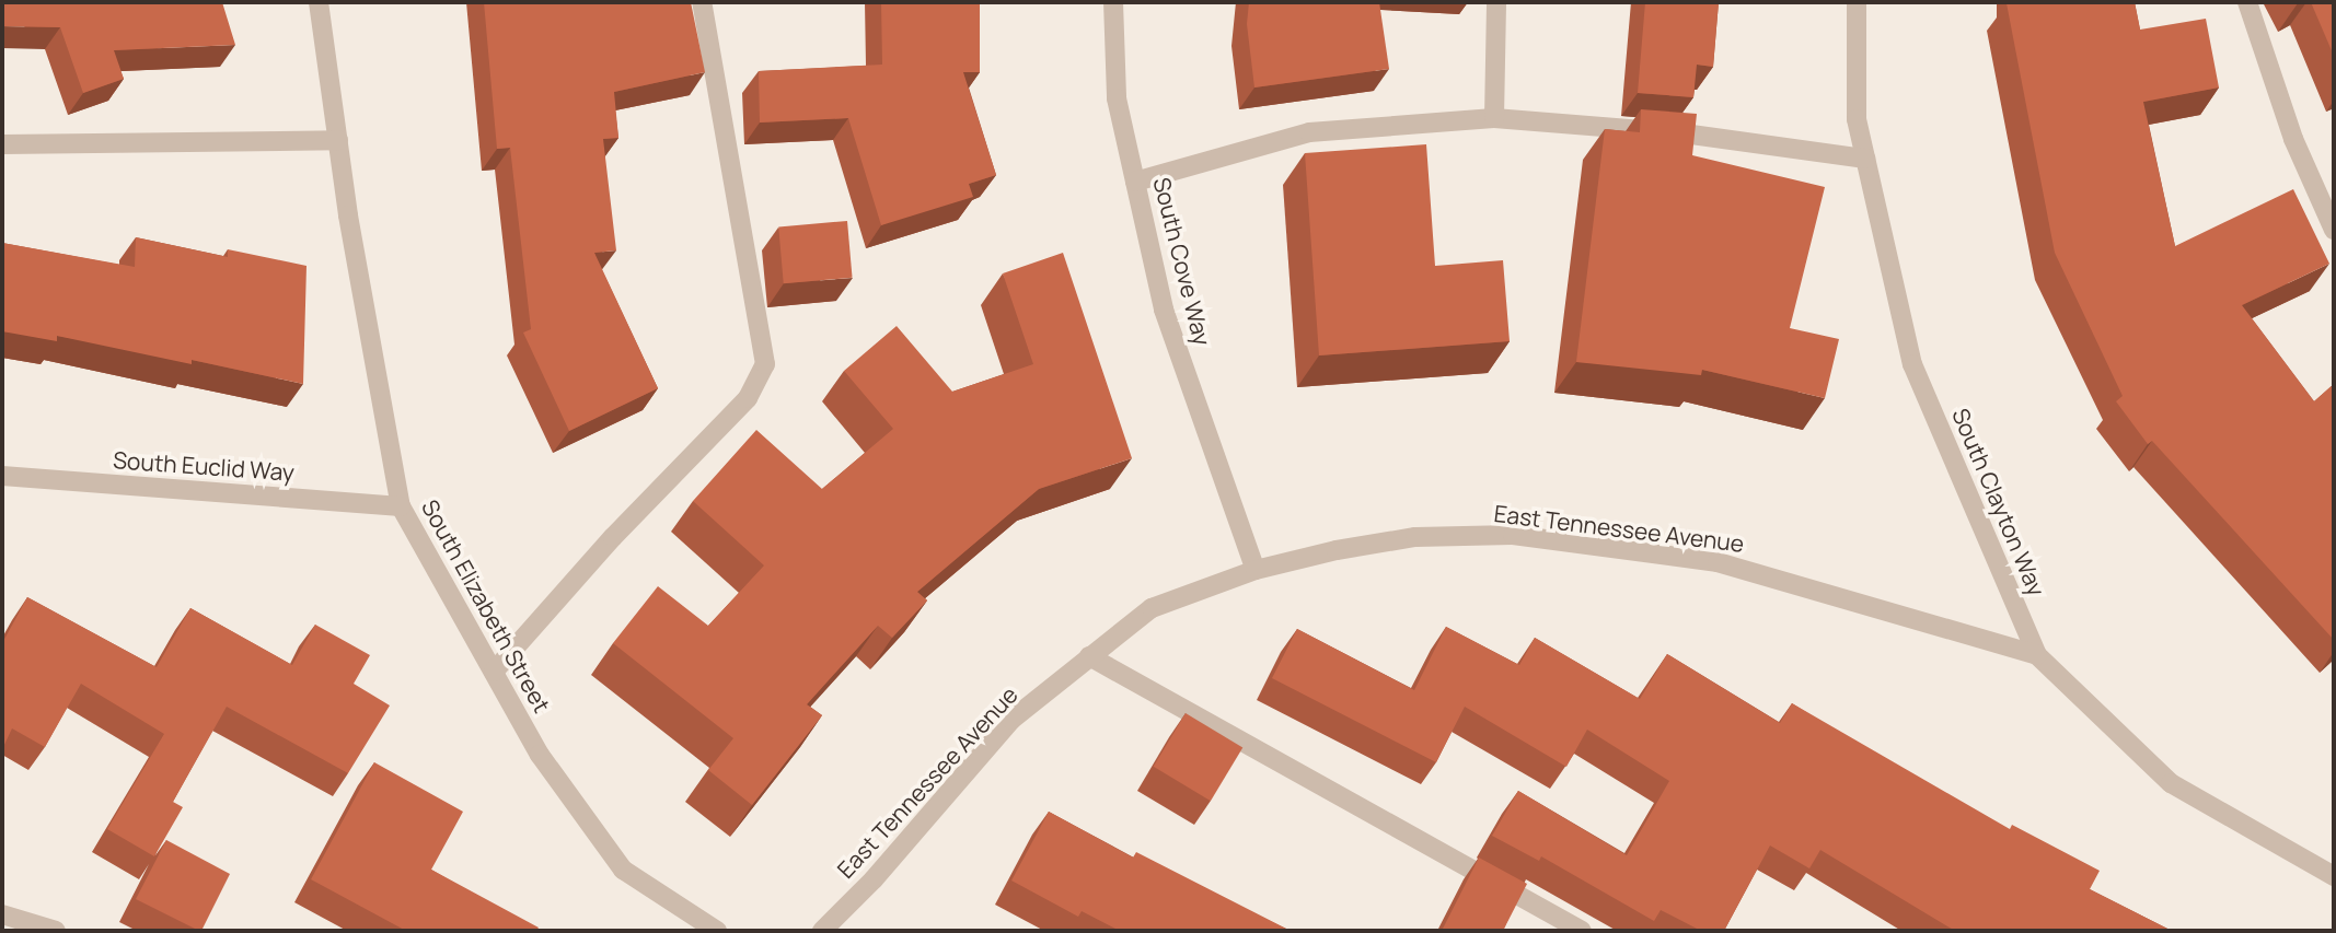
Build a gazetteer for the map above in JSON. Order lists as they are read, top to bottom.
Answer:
{
  "streets": {
    "street": [
      "South Cove Way",
      "South Euclid Way",
      "South Clayton Way",
      "East Tennessee Avenue",
      "South Elizabeth Street"
    ]
  },
  "crossings": [
    ["South Cove Way", "East Tennessee Avenue"],
    ["South Euclid Way", "South Elizabeth Street"],
    ["South Clayton Way", "East Tennessee Avenue"]
  ]
}
